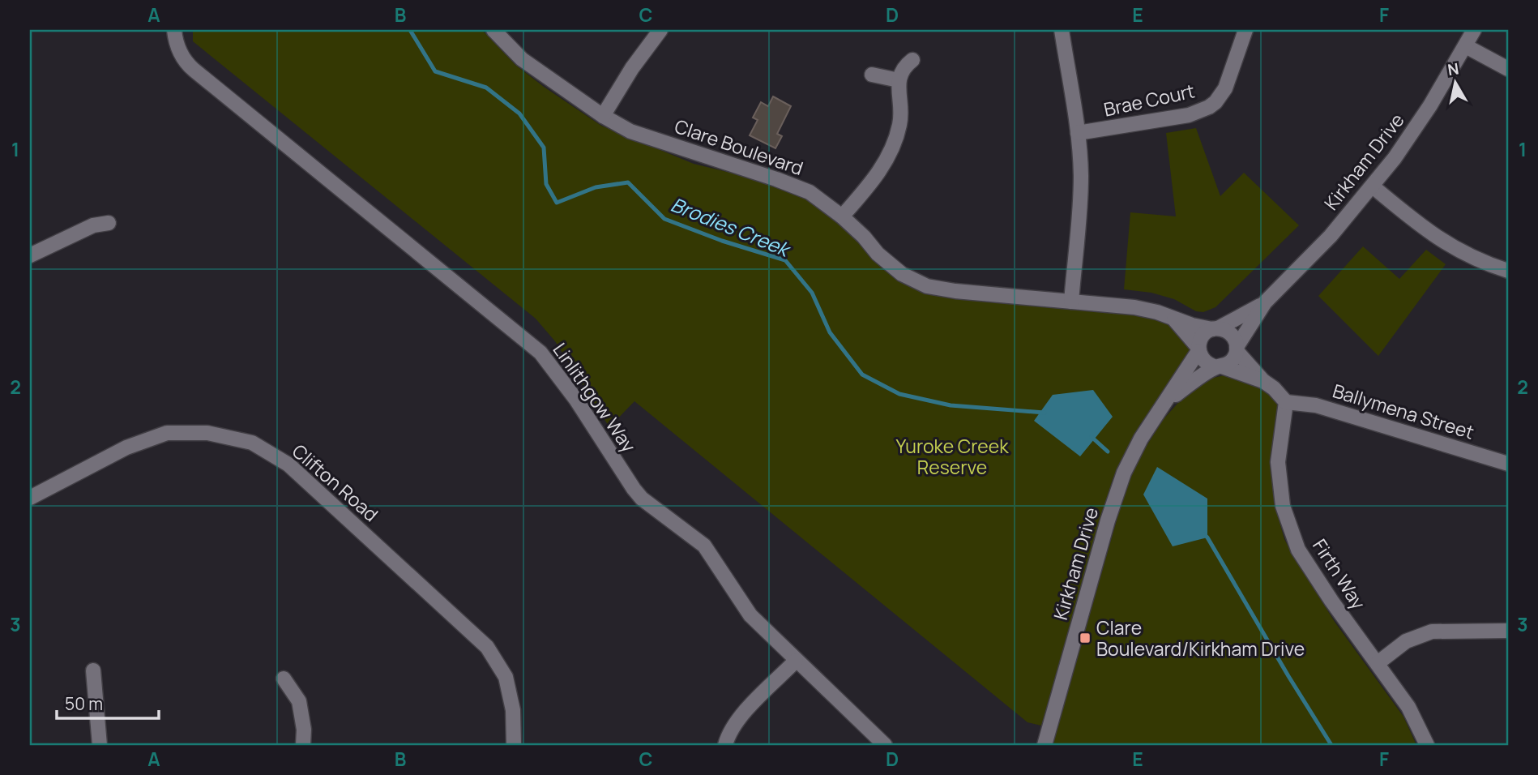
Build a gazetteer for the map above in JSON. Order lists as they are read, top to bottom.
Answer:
{
  "streets": {
    "street": [
      "Brae Court",
      "Clare Boulevard",
      "Kirkham Drive",
      "Linlithgow Way",
      "Ballymena Street",
      "Clifton Road",
      "Firth Way"
    ]
  },
  "crossings": [
    ["Clare Boulevard", "Kirkham Drive"],
    ["Ballymena Street", "Firth Way"]
  ],
  "water": ["Brodies Creek"],
  "parks": ["Yuroke Creek Reserve"],
  "places": {
    "transit": ["Clare Boulevard/Kirkham Drive"]
  },
  "scale_bar": "50 m",
  "north": "top",
  "grid": {
    "columns": [
      "A",
      "B",
      "C",
      "D",
      "E",
      "F"
    ],
    "rows": ["1", "2", "3"]
  }
}
